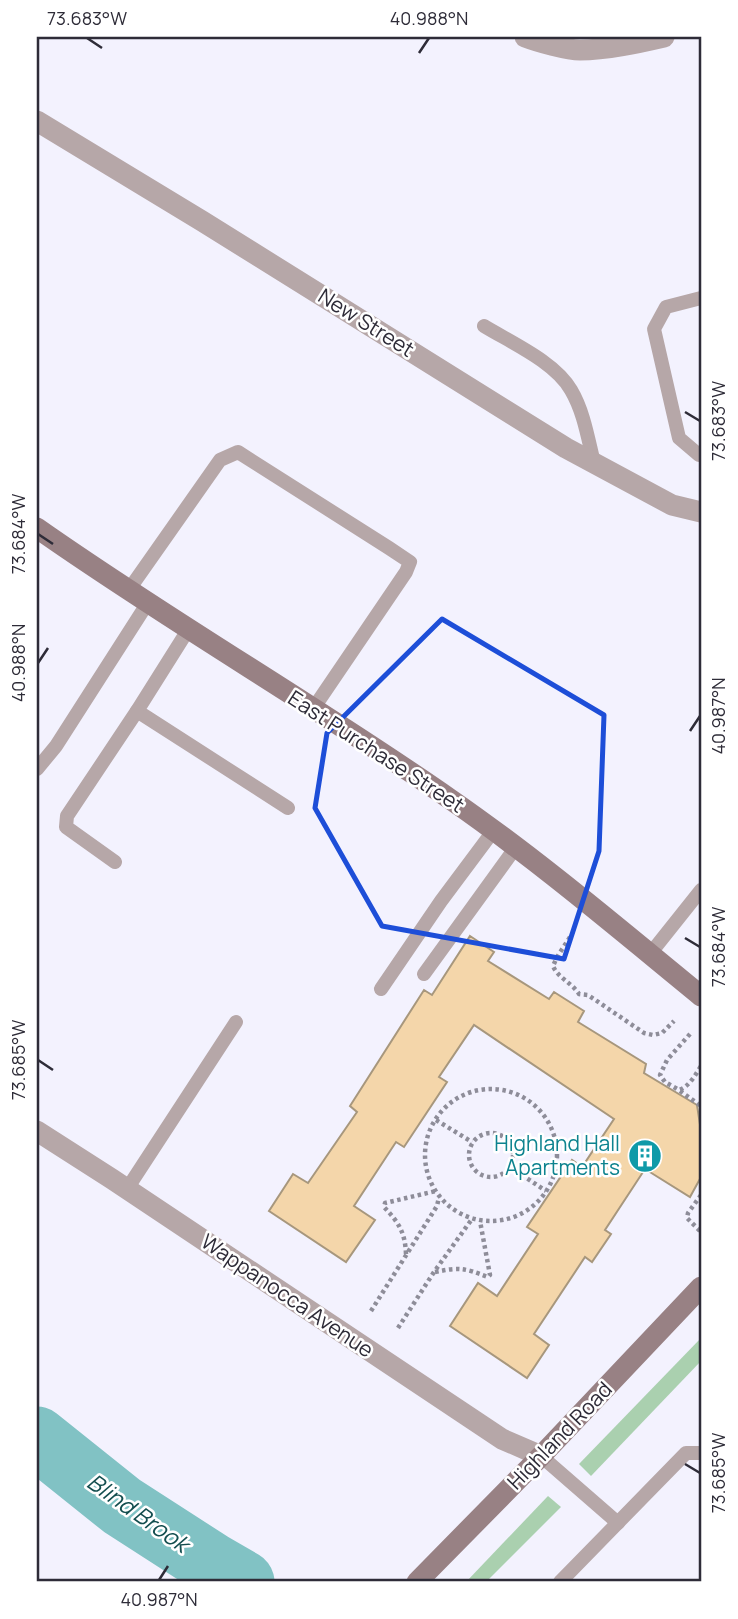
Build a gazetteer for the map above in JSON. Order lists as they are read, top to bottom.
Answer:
{
  "streets": {
    "main road": ["East Purchase Street", "Highland Road"],
    "street": ["New Street", "Wappanocca Avenue"]
  },
  "crossings": [
    ["Wappanocca Avenue", "Highland Road"]
  ],
  "water": ["Blind Brook"],
  "places": {
    "building": ["Highland Hall Apartments"]
  },
  "coordinates": [
    "73.683°W",
    "40.988°N",
    "73.684°W",
    "40.987°N",
    "73.685°W"
  ]
}
